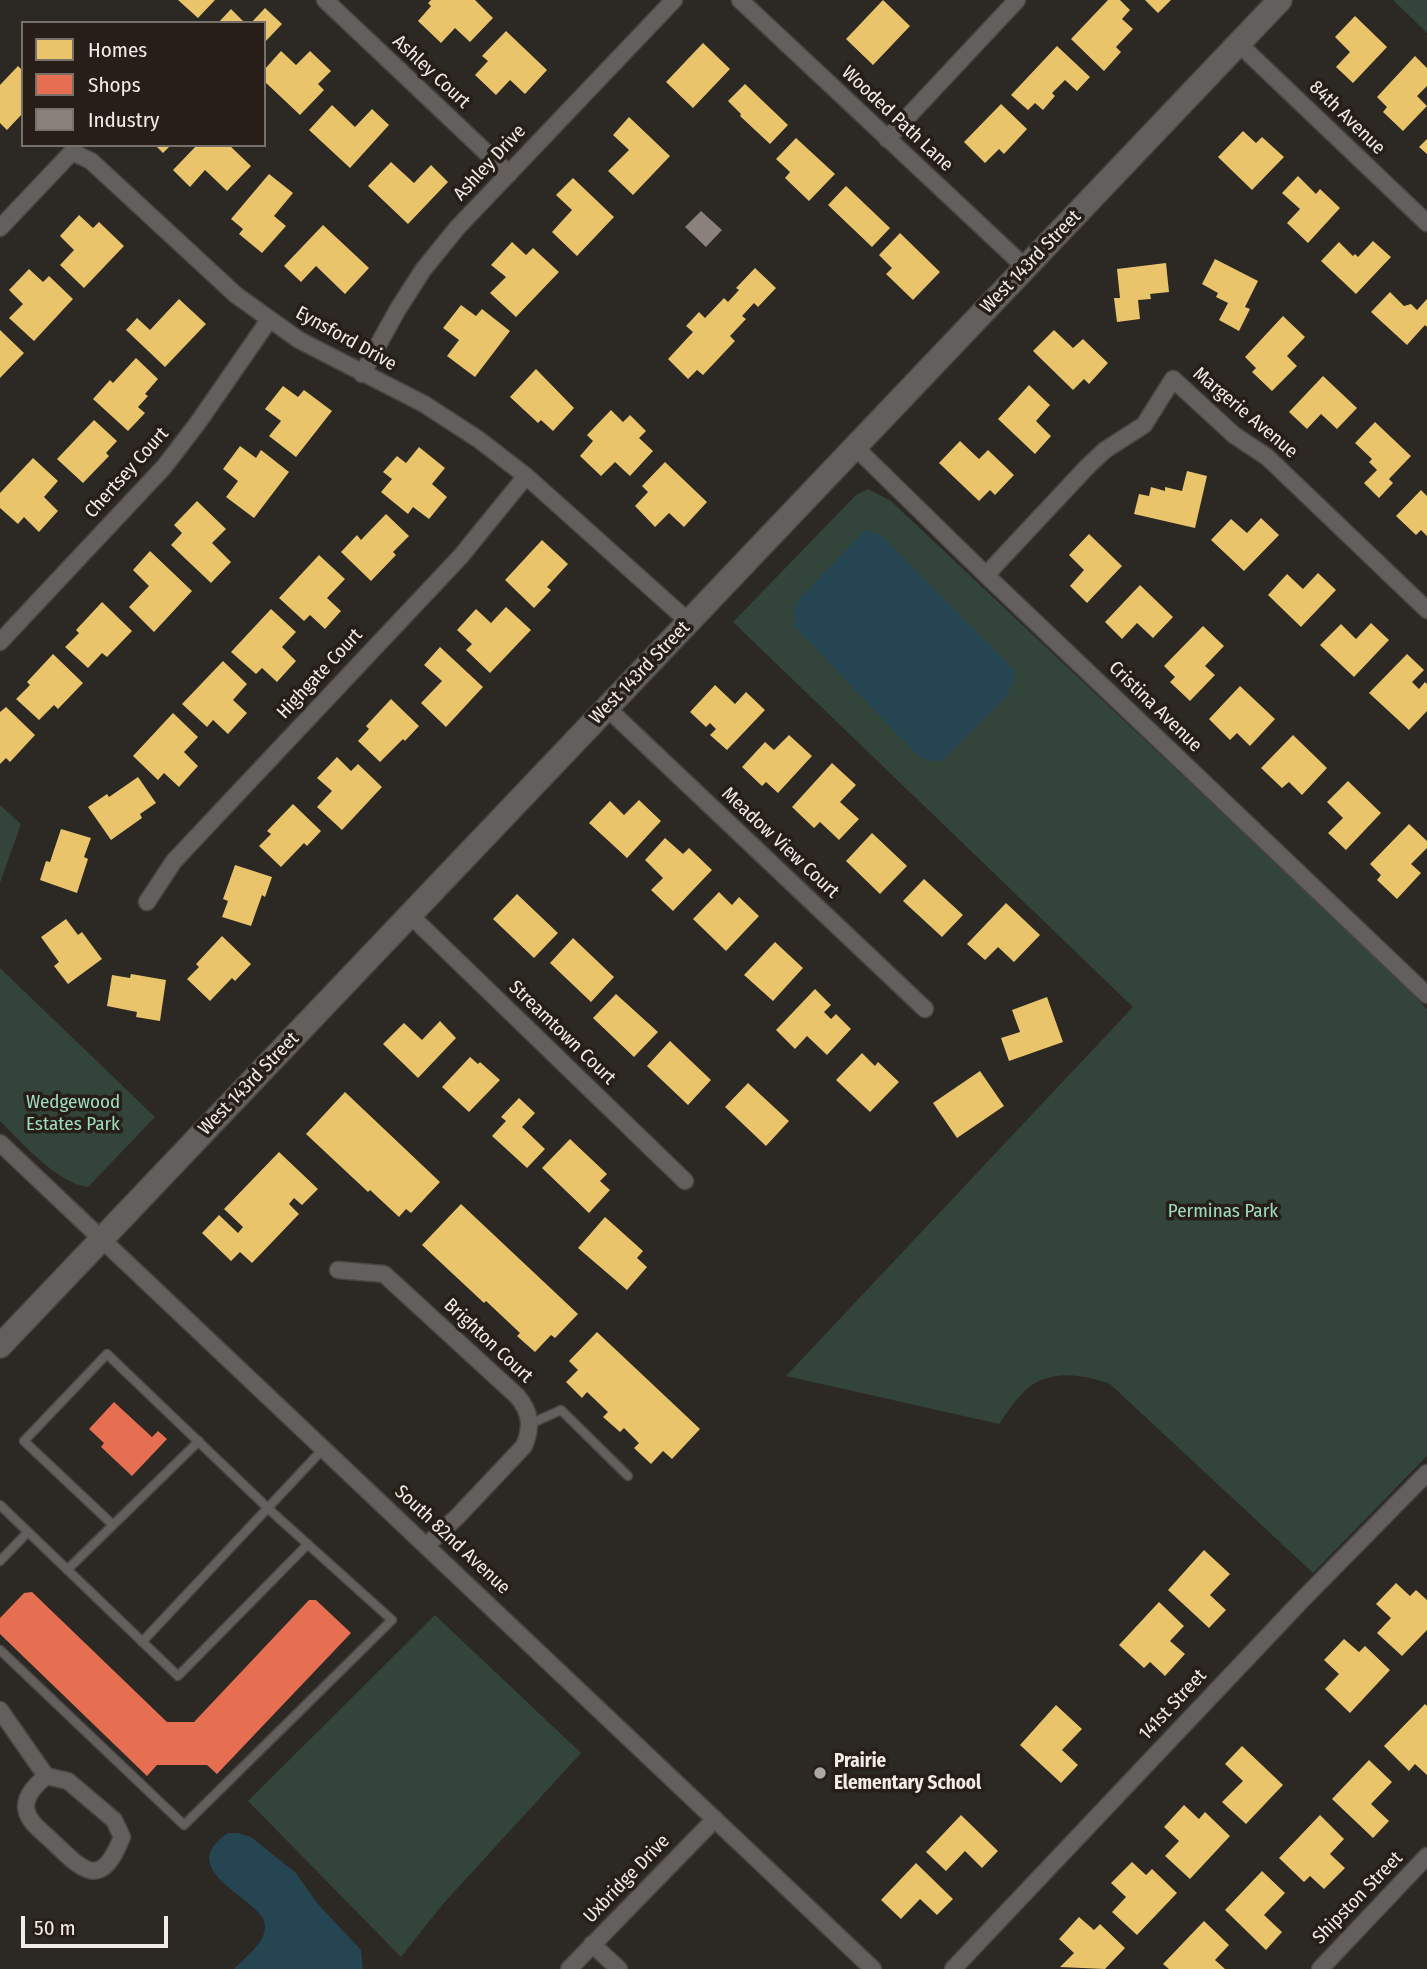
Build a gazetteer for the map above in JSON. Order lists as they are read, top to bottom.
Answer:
{
  "streets": {
    "main road": ["West 143rd Street"],
    "street": [
      "Ashley Court",
      "84th Avenue",
      "Wooded Path Lane",
      "Ashley Drive",
      "Eynsford Drive",
      "Margerie Avenue",
      "Chertsey Court",
      "Highgate Court",
      "Cristina Avenue",
      "Meadow View Court",
      "Streamtown Court",
      "Brighton Court",
      "South 82nd Avenue",
      "141st Street",
      "Uxbridge Drive",
      "Shipston Street"
    ]
  },
  "crossings": [
    ["Ashley Court", "Ashley Drive"],
    ["84th Avenue", "West 143rd Street"],
    ["Wooded Path Lane", "West 143rd Street"],
    ["Ashley Drive", "Eynsford Drive"],
    ["West 143rd Street", "Eynsford Drive"],
    ["West 143rd Street", "Cristina Avenue"],
    ["West 143rd Street", "Meadow View Court"],
    ["West 143rd Street", "Streamtown Court"],
    ["West 143rd Street", "South 82nd Avenue"],
    ["Eynsford Drive", "Chertsey Court"],
    ["Eynsford Drive", "Highgate Court"],
    ["Margerie Avenue", "Cristina Avenue"],
    ["South 82nd Avenue", "Uxbridge Drive"]
  ],
  "parks": ["Wedgewood Estates Park", "Perminas Park"],
  "places": ["Prairie Elementary School"],
  "legend": ["Homes", "Shops", "Industry"],
  "scale_bar": "50 m"
}
